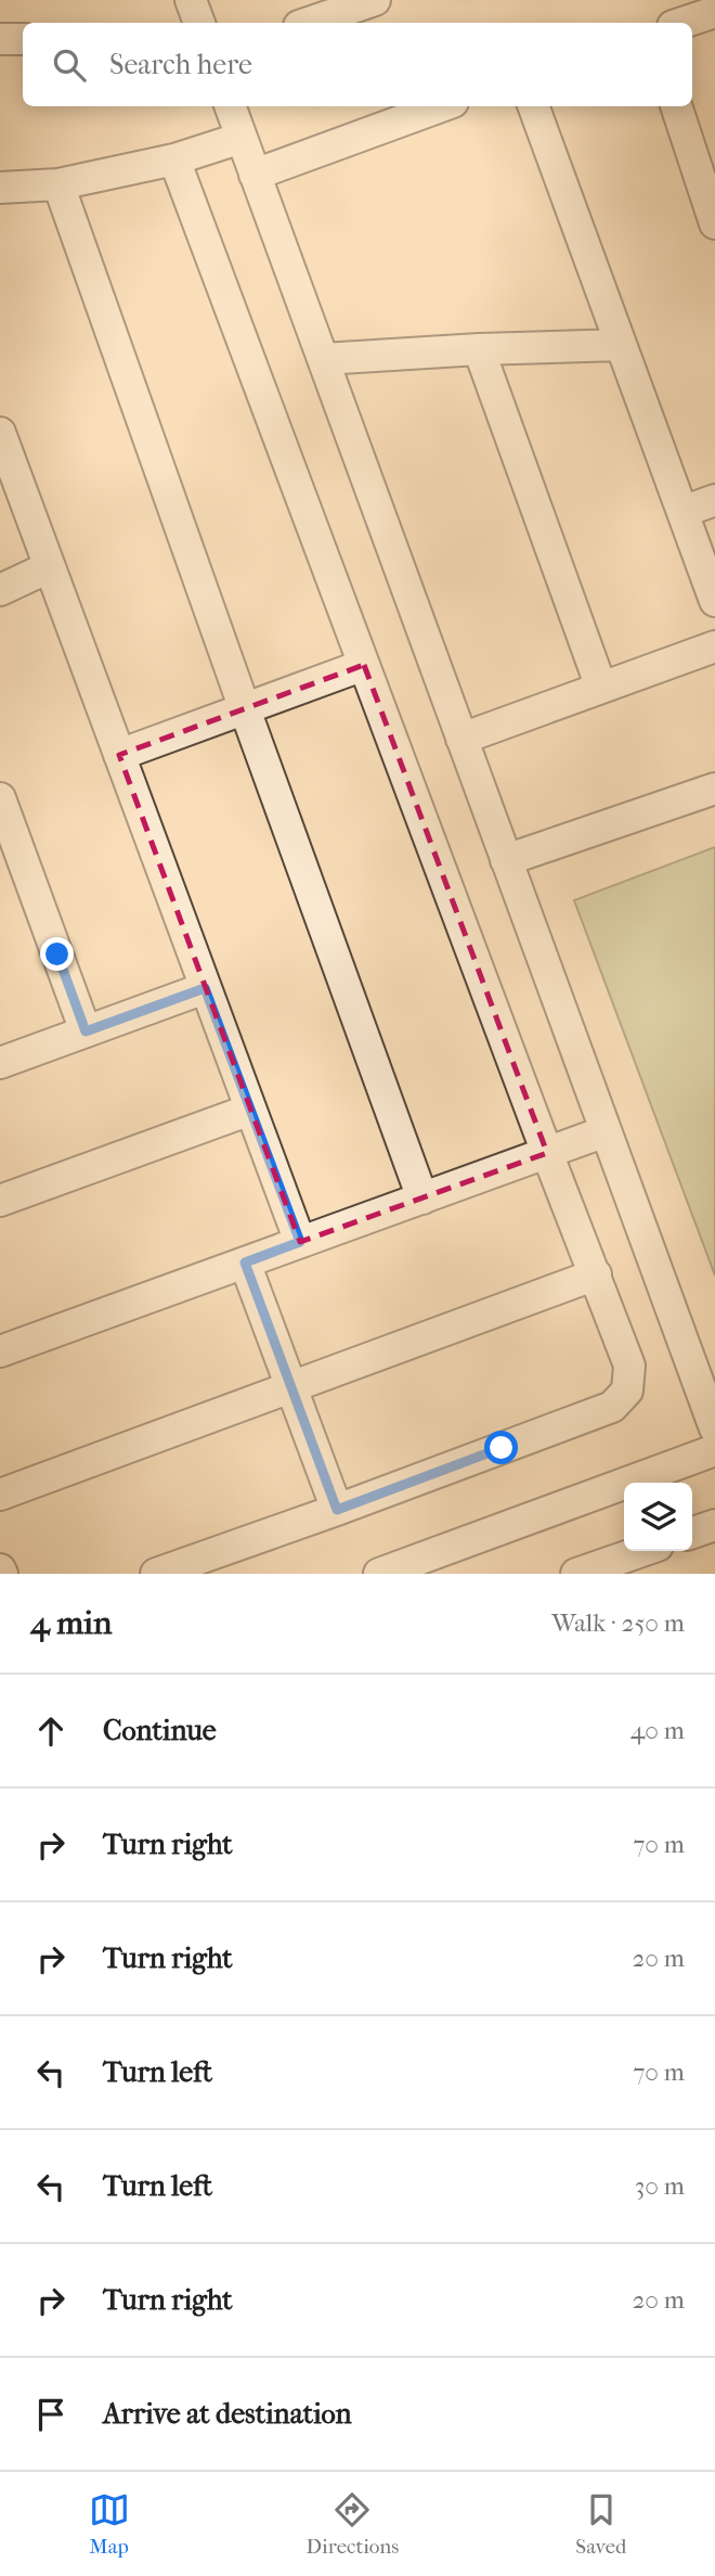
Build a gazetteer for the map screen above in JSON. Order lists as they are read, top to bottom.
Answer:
{
  "page": {
    "search": "Search here",
    "heading": ["4 min", "Walk · 250 m"],
    "list": [
      ["Continue", "40 m"],
      ["Turn right", "70 m"],
      ["Turn right", "20 m"],
      ["Turn left", "70 m"],
      ["Turn left", "30 m"],
      ["Turn right", "20 m"],
      "Arrive at destination"
    ],
    "nav": ["Map", "Directions", "Saved"]
  }
}
